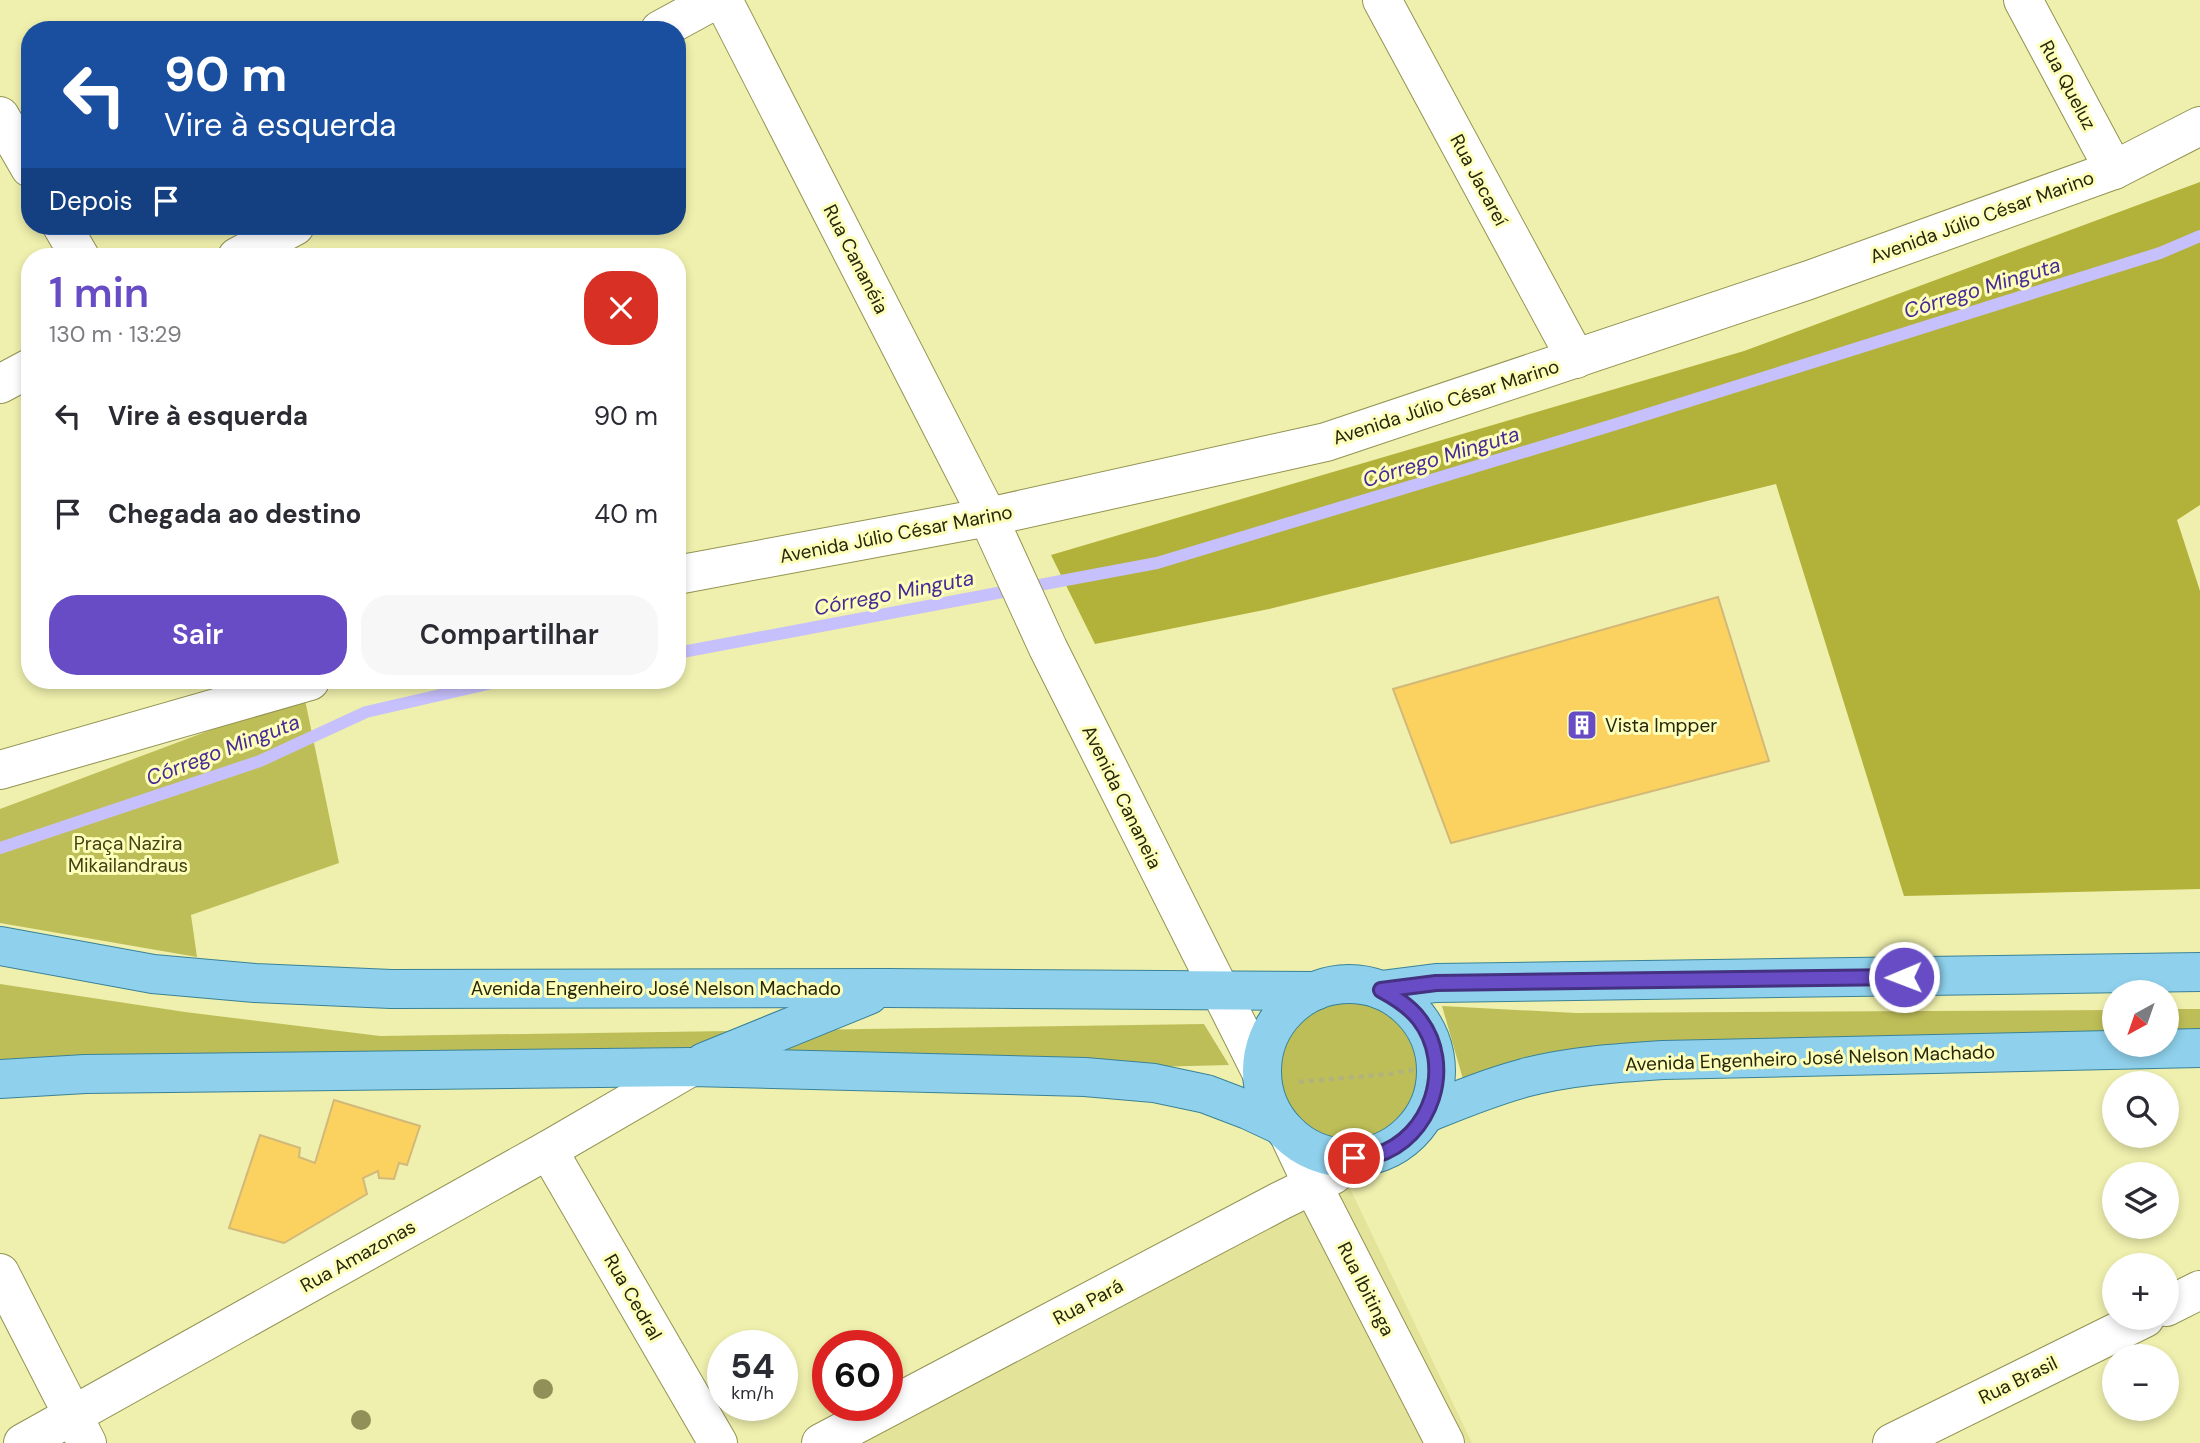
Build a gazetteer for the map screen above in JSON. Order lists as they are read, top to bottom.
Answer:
{
  "streets": {
    "main road": ["Avenida Engenheiro José Nelson Machado"],
    "street": [
      "Rua Queluz",
      "Rua Jacareí",
      "Avenida Júlio César Marino",
      "Rua Cananéia",
      "Avenida Cananeia",
      "Rua Amazonas",
      "Rua Ibitinga",
      "Rua Cedral",
      "Rua Pará",
      "Rua Brasil"
    ]
  },
  "crossings": [
    ["Rua Queluz", "Avenida Júlio César Marino"],
    ["Rua Jacareí", "Avenida Júlio César Marino"],
    ["Avenida Júlio César Marino", "Rua Cananéia"],
    ["Avenida Júlio César Marino", "Avenida Cananeia"],
    ["Rua Cananéia", "Avenida Cananeia"],
    ["Avenida Cananeia", "Avenida Engenheiro José Nelson Machado"],
    ["Rua Amazonas", "Rua Cedral"],
    ["Rua Ibitinga", "Rua Pará"]
  ],
  "water": ["Córrego Minguta"],
  "parks": ["Praça Nazira Mikailandraus"],
  "places": {
    "building": ["Vista Impper"]
  },
  "north": "bottom left",
  "page": {
    "turn": ["90 m", "Vire à esquerda"],
    "then": "Depois",
    "heading": ["1 min", "130 m · 13:29"],
    "list": [
      {
        "name": "Vire à esquerda",
        "value": "90 m"
      },
      {
        "name": "Chegada ao destino",
        "value": "40 m"
      }
    ],
    "buttons": ["Sair", "Compartilhar"],
    "map_buttons": ["+", "−"],
    "speed": "54 km/h",
    "limit": "60"
  }
}
